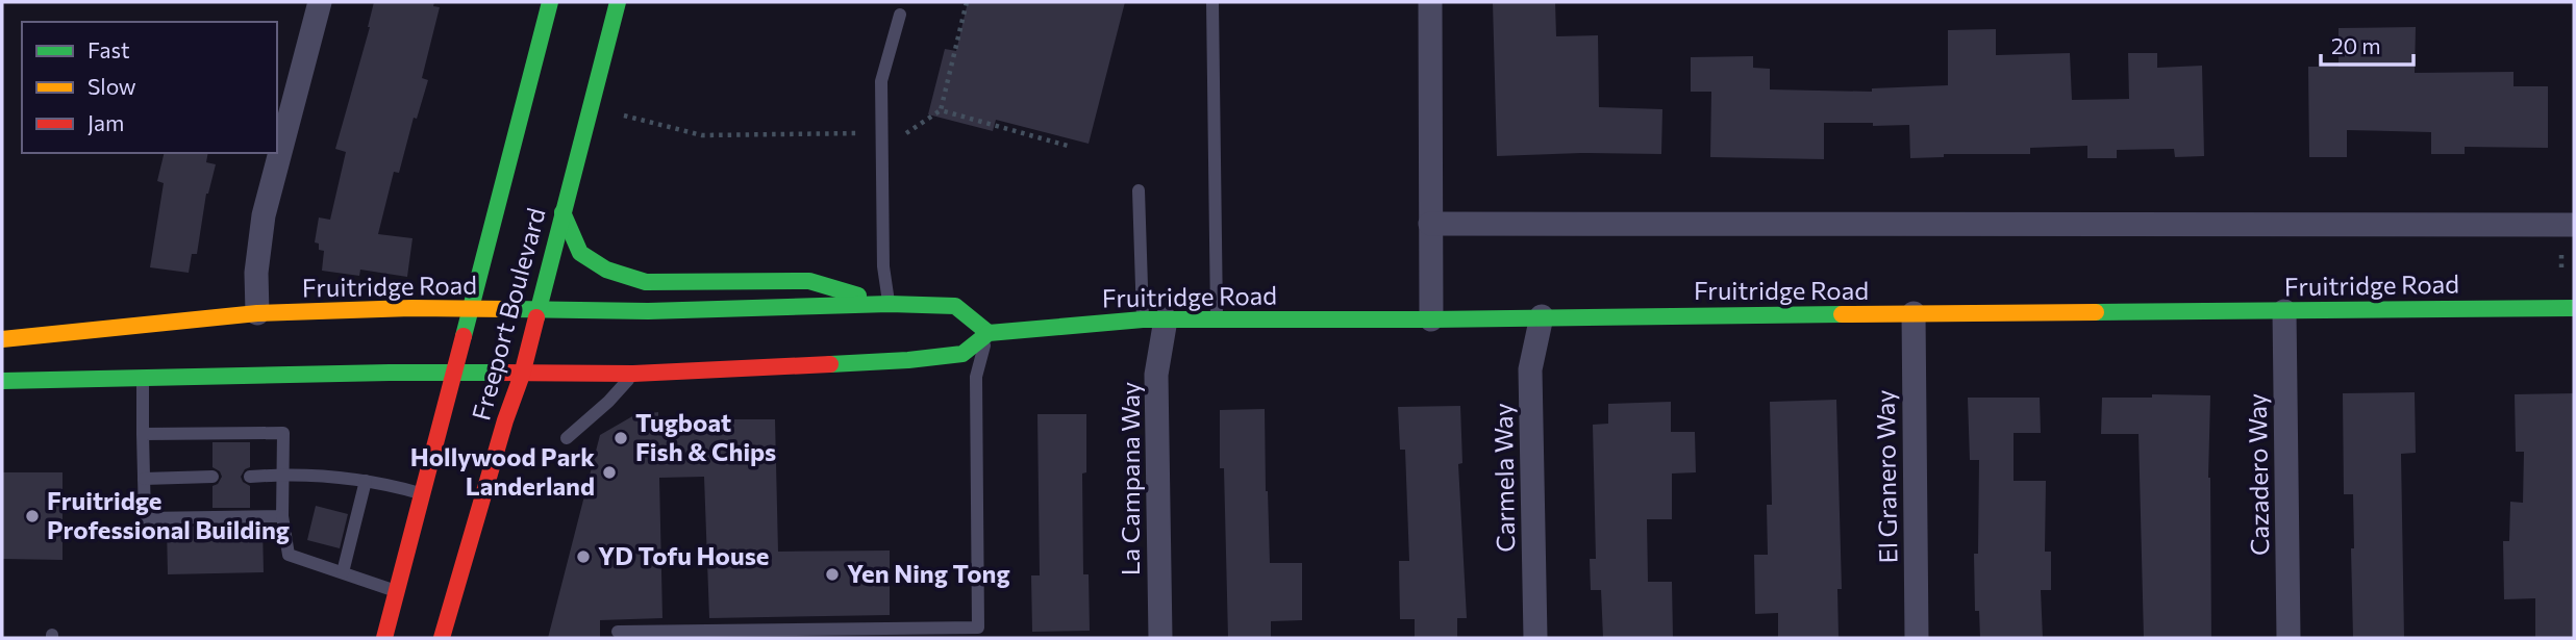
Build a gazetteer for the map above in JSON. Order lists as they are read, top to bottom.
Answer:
{
  "streets": {
    "main road": ["Fruitridge Road", "Freeport Boulevard"],
    "street": [
      "Cazadero Way",
      "El Granero Way",
      "Carmela Way",
      "La Campana Way"
    ]
  },
  "crossings": [
    ["Fruitridge Road", "Freeport Boulevard"],
    ["Fruitridge Road", "Cazadero Way"],
    ["Fruitridge Road", "El Granero Way"],
    ["Fruitridge Road", "Carmela Way"],
    ["Fruitridge Road", "La Campana Way"]
  ],
  "places": [
    "Tugboat Fish & Chips",
    "Hollywood Park Landerland",
    "Fruitridge Professional Building",
    "YD Tofu House",
    "Yen Ning Tong"
  ],
  "legend": ["Fast", "Slow", "Jam"],
  "scale_bar": "20 m"
}
